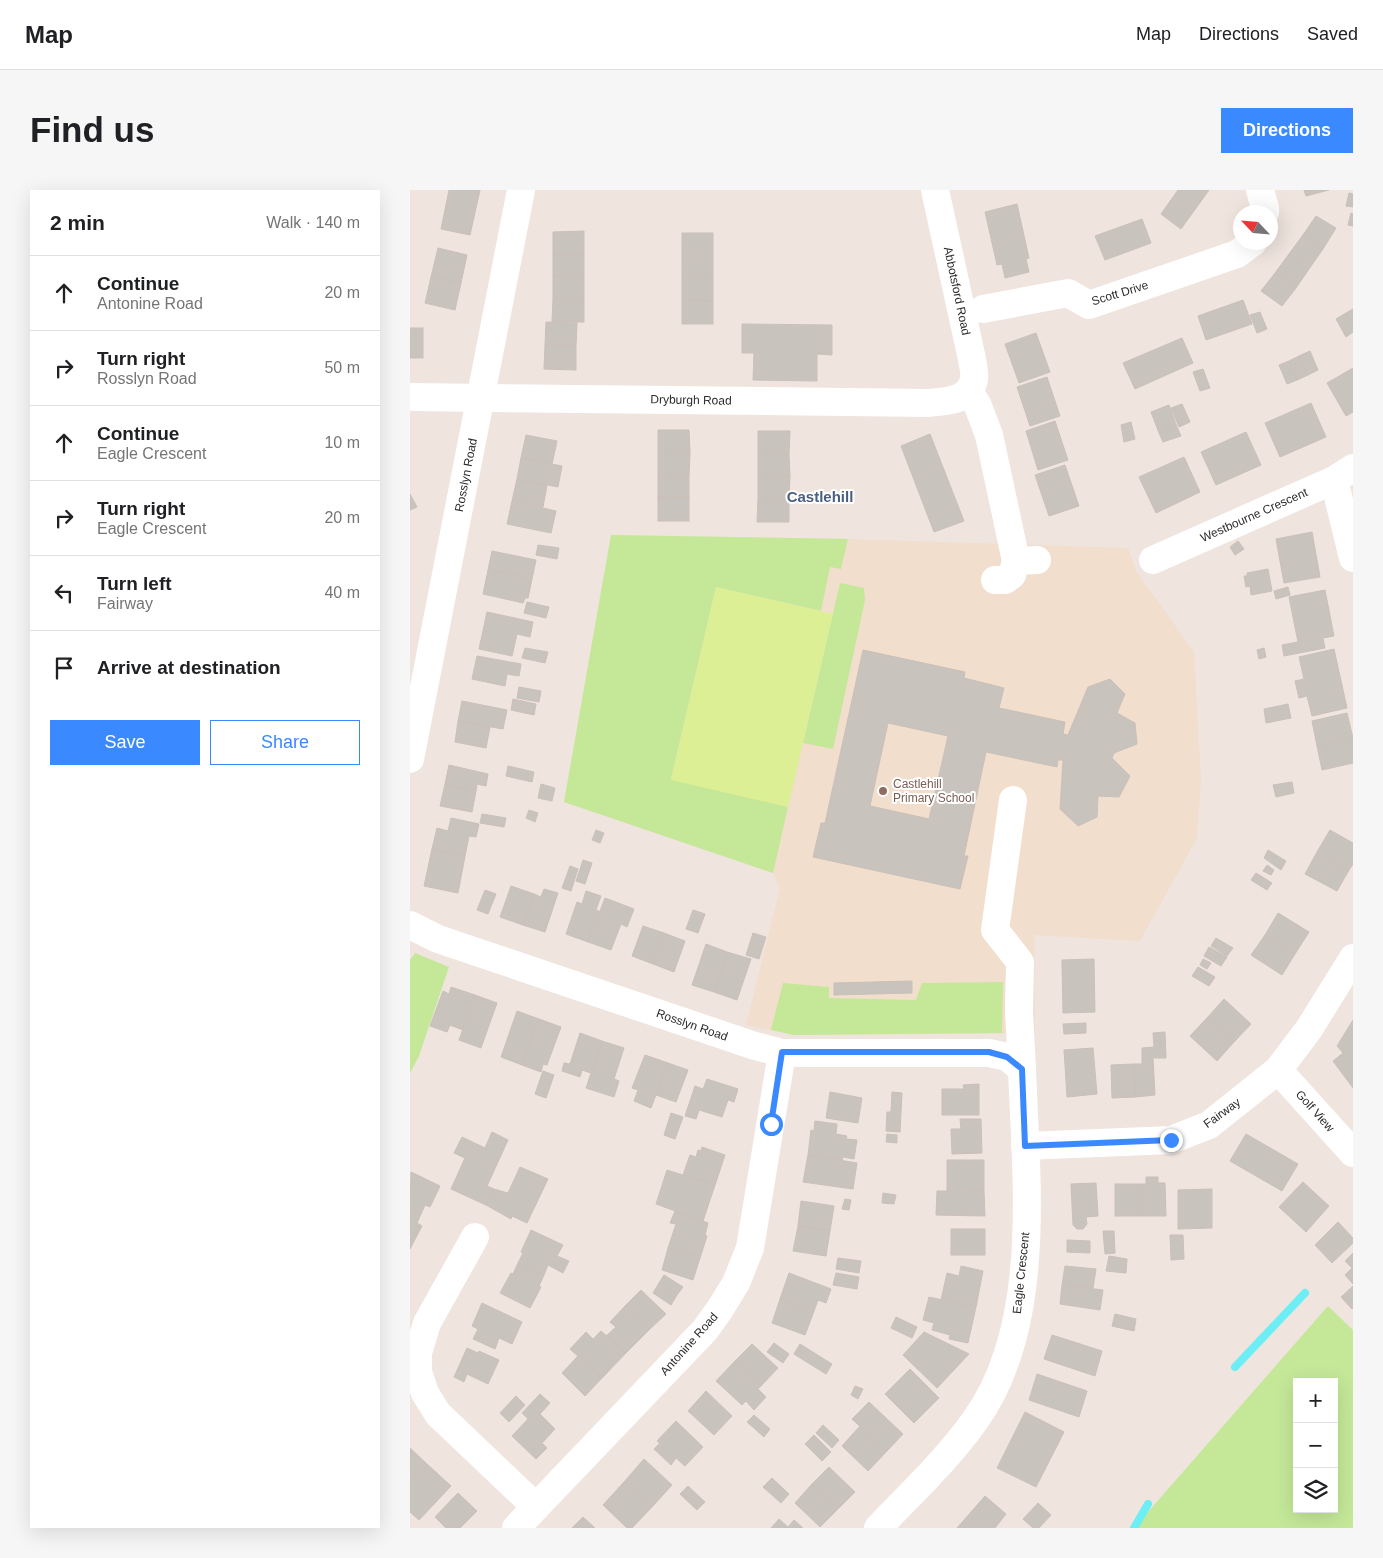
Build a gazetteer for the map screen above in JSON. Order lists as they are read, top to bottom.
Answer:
{
  "streets": {
    "street": [
      "Abbotsford Road",
      "Scott Drive",
      "Dryburgh Road",
      "Rosslyn Road",
      "Westbourne Crescent",
      "Golf View",
      "Fairway",
      "Eagle Crescent",
      "Antonine Road"
    ]
  },
  "crossings": [
    ["Abbotsford Road", "Dryburgh Road"],
    ["Dryburgh Road", "Rosslyn Road"],
    ["Rosslyn Road", "Eagle Crescent"],
    ["Rosslyn Road", "Antonine Road"],
    ["Golf View", "Fairway"],
    ["Fairway", "Eagle Crescent"]
  ],
  "districts": ["Castlehill"],
  "places": ["Castlehill Primary School"],
  "north": "top left",
  "page": {
    "header": "Map",
    "nav": ["Map", "Directions", "Saved"],
    "buttons": [
      "Directions",
      ["Save", "Share"]
    ],
    "title": "Find us",
    "heading": ["2 min", "Walk · 140 m"],
    "list": [
      ["Continue", "Antonine Road", "20 m"],
      ["Turn right", "Rosslyn Road", "50 m"],
      ["Continue", "Eagle Crescent", "10 m"],
      ["Turn right", "Eagle Crescent", "20 m"],
      ["Turn left", "Fairway", "40 m"],
      "Arrive at destination"
    ],
    "map_buttons": ["+", "−"]
  }
}
